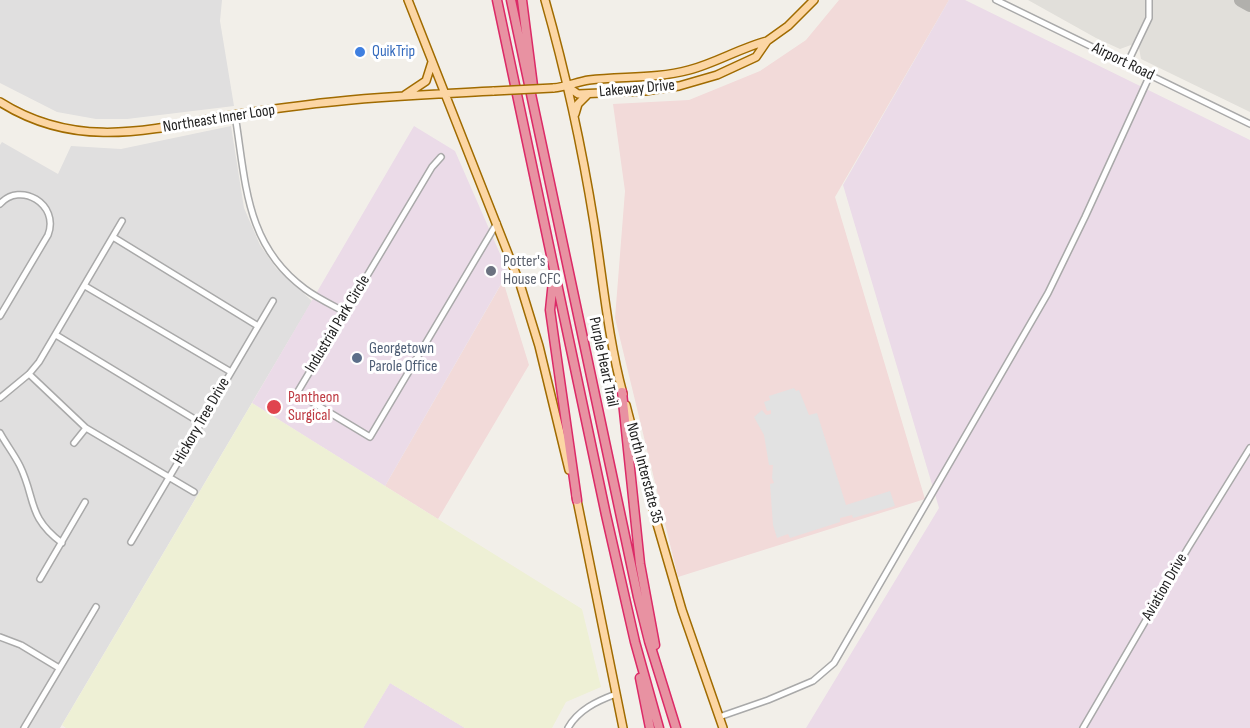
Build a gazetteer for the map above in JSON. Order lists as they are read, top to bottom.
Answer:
{
  "streets": {
    "highway": ["Purple Heart Trail"],
    "main road": ["Lakeway Drive", "Northeast Inner Loop", "North Interstate 35"],
    "street": [
      "Airport Road",
      "Industrial Park Circle",
      "Hickory Tree Drive",
      "Aviation Drive"
    ]
  },
  "crossings": [
    ["Lakeway Drive", "Northeast Inner Loop"],
    ["Lakeway Drive", "North Interstate 35"]
  ],
  "places": [
    "QuikTrip",
    "Potter's House CFC",
    "Georgetown Parole Office",
    "Pantheon Surgical"
  ]
}
